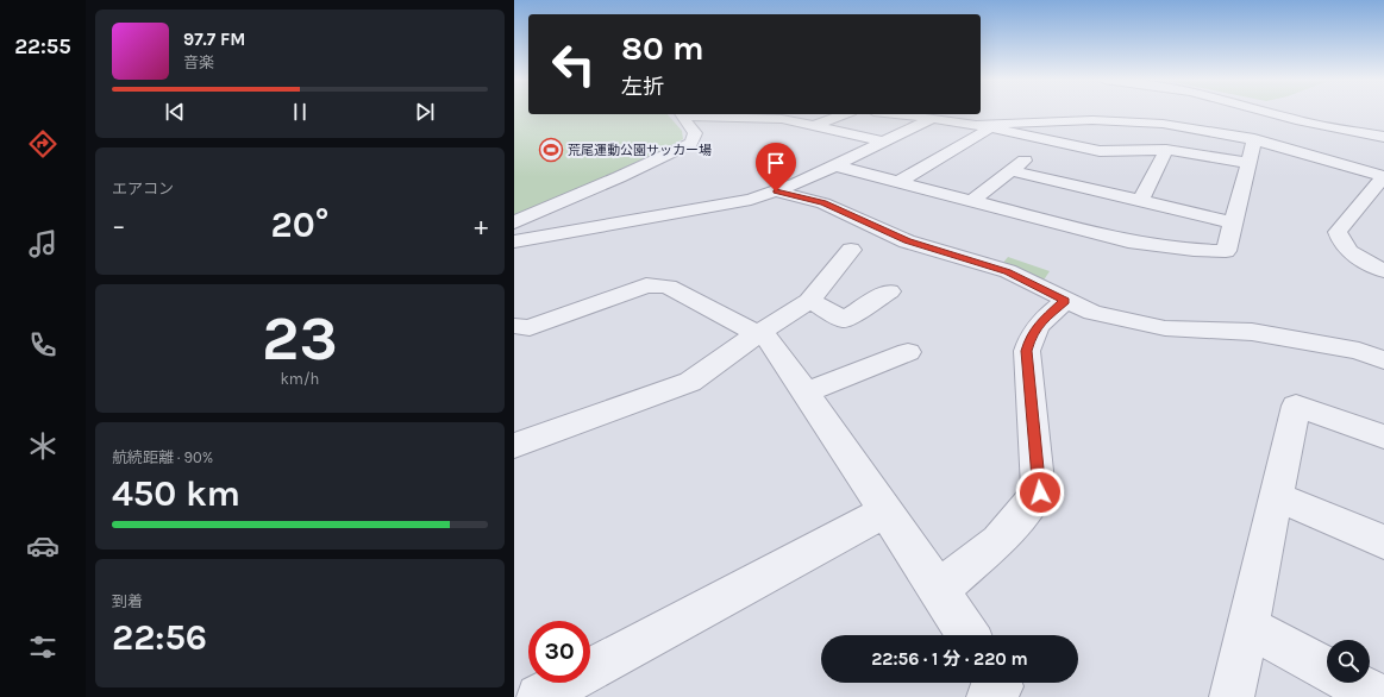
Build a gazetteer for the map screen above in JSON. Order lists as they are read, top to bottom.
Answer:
{
  "places": {
    "sports": ["荒尾運動公園サッカー場"]
  },
  "page": {
    "tabs": "22:55",
    "turn": ["80 m", "左折"],
    "song": ["97.7 FM", "音楽"],
    "tile": [
      "エアコン",
      ["23", "km/h"],
      ["航続距離 · 90%", "450 km"],
      ["到着", "22:56"]
    ],
    "heat": ["−", "20°", "+"],
    "limit": "30",
    "trip": "22:56 · 1 分 · 220 m"
  }
}
